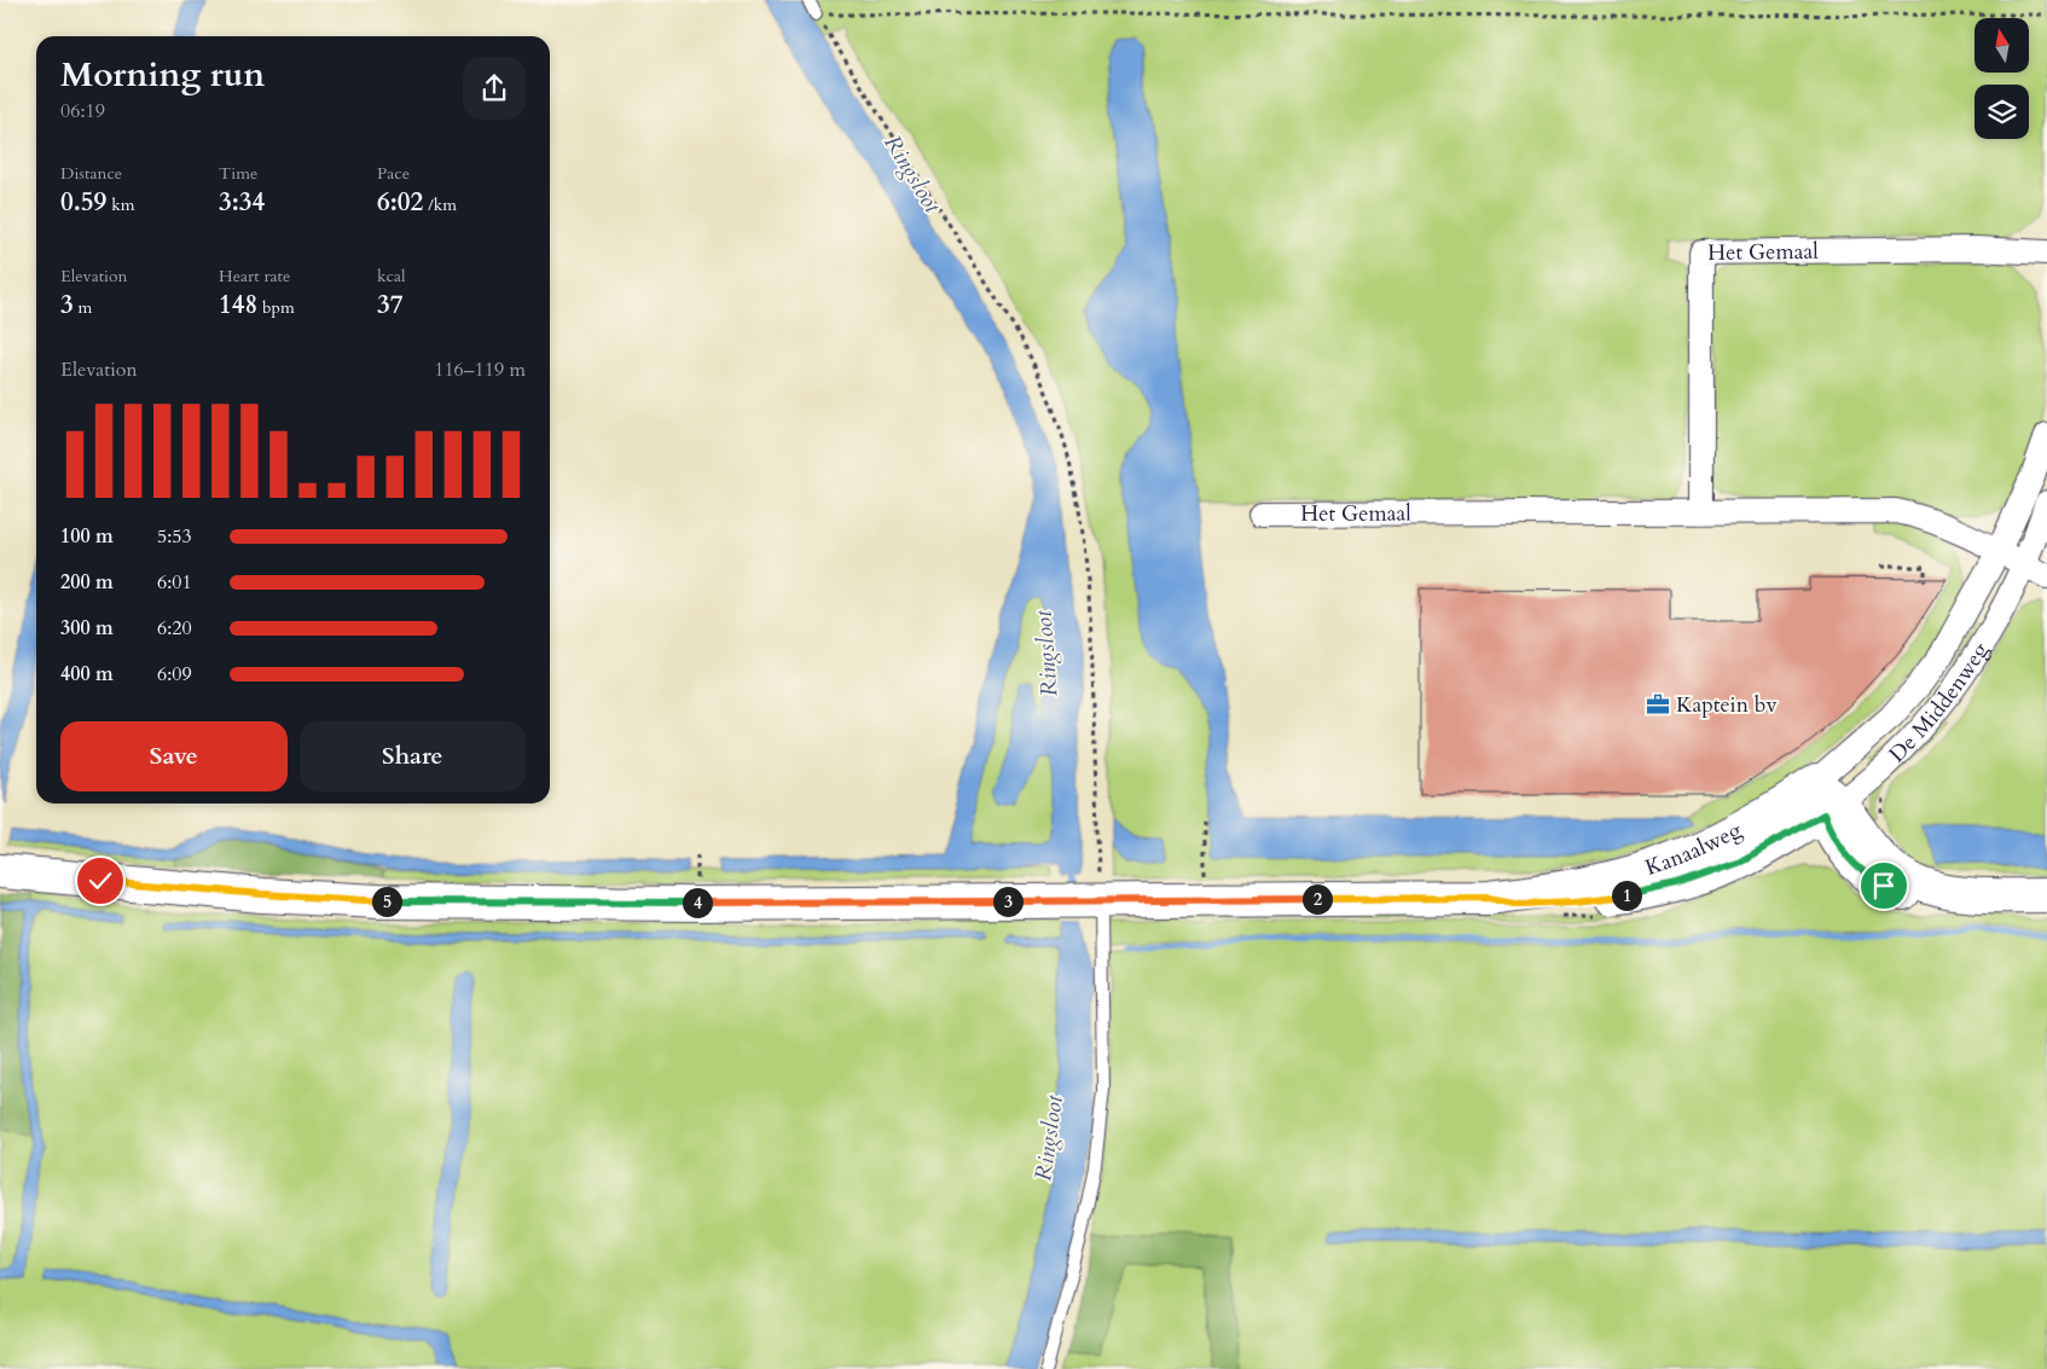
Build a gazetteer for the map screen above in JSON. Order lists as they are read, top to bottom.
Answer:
{
  "streets": {
    "street": ["Het Gemaal", "De Middenweg", "Kanaalweg"]
  },
  "crossings": [
    ["Het Gemaal", "De Middenweg"],
    ["De Middenweg", "Kanaalweg"]
  ],
  "water": ["Ringsloot"],
  "places": {
    "office": ["Kaptein bv"]
  },
  "north": "top",
  "page": {
    "heading": ["Morning run", "06:19"],
    "stats": [
      ["Distance", "0.59 km"],
      ["Time", "3:34"],
      ["Pace", "6:02 /km"],
      ["Elevation", "3 m"],
      ["Heart rate", "148 bpm"],
      ["kcal", "37"]
    ],
    "chart": ["Elevation", "116–119 m"],
    "list": [
      {
        "name": "100 m",
        "note": "5:53"
      },
      {
        "name": "200 m",
        "note": "6:01"
      },
      {
        "name": "300 m",
        "note": "6:20"
      },
      {
        "name": "400 m",
        "note": "6:09"
      }
    ],
    "buttons": ["Save", "Share"],
    "pins": [
      "1",
      "2",
      "3",
      "5",
      "4"
    ]
  }
}
